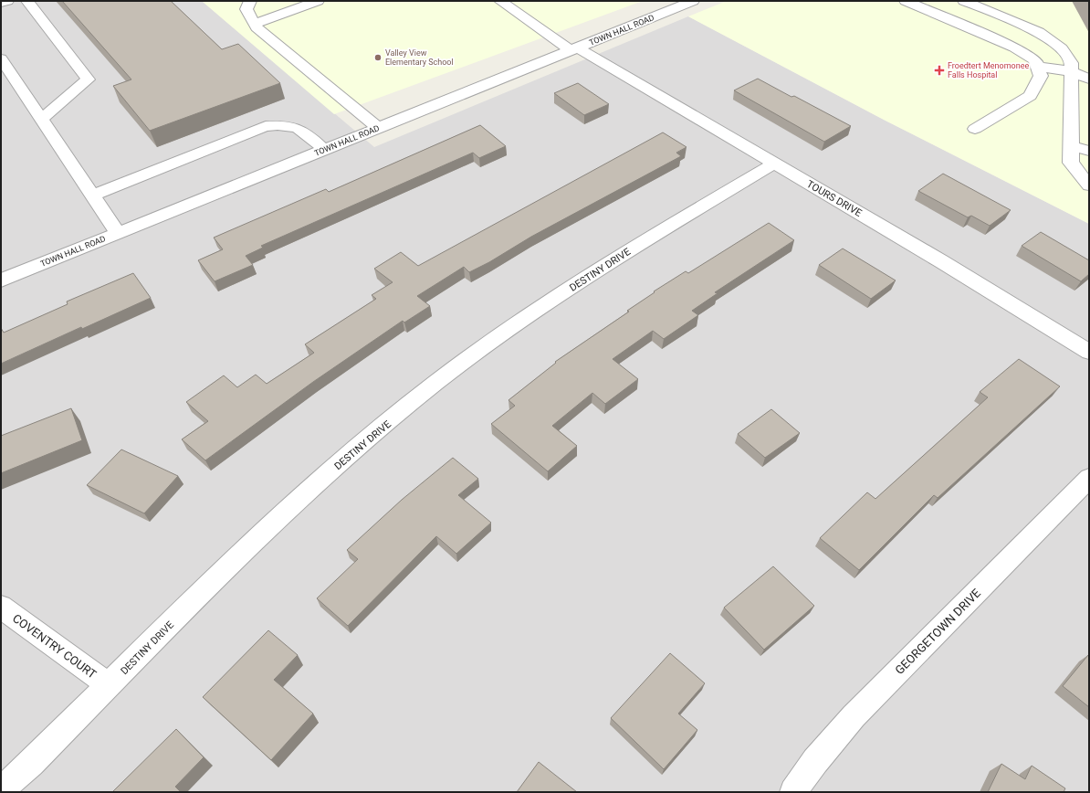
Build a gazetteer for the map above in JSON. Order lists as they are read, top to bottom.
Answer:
{
  "streets": {
    "street": [
      "TOWN HALL ROAD",
      "TOURS DRIVE",
      "DESTINY DRIVE",
      "GEORGETOWN DRIVE",
      "COVENTRY COURT"
    ]
  },
  "crossings": [
    ["TOWN HALL ROAD", "TOURS DRIVE"],
    ["TOURS DRIVE", "DESTINY DRIVE"],
    ["DESTINY DRIVE", "COVENTRY COURT"]
  ],
  "places": {
    "other": ["Valley View Elementary School"],
    "health": ["Froedtert Menomonee Falls Hospital"]
  }
}
